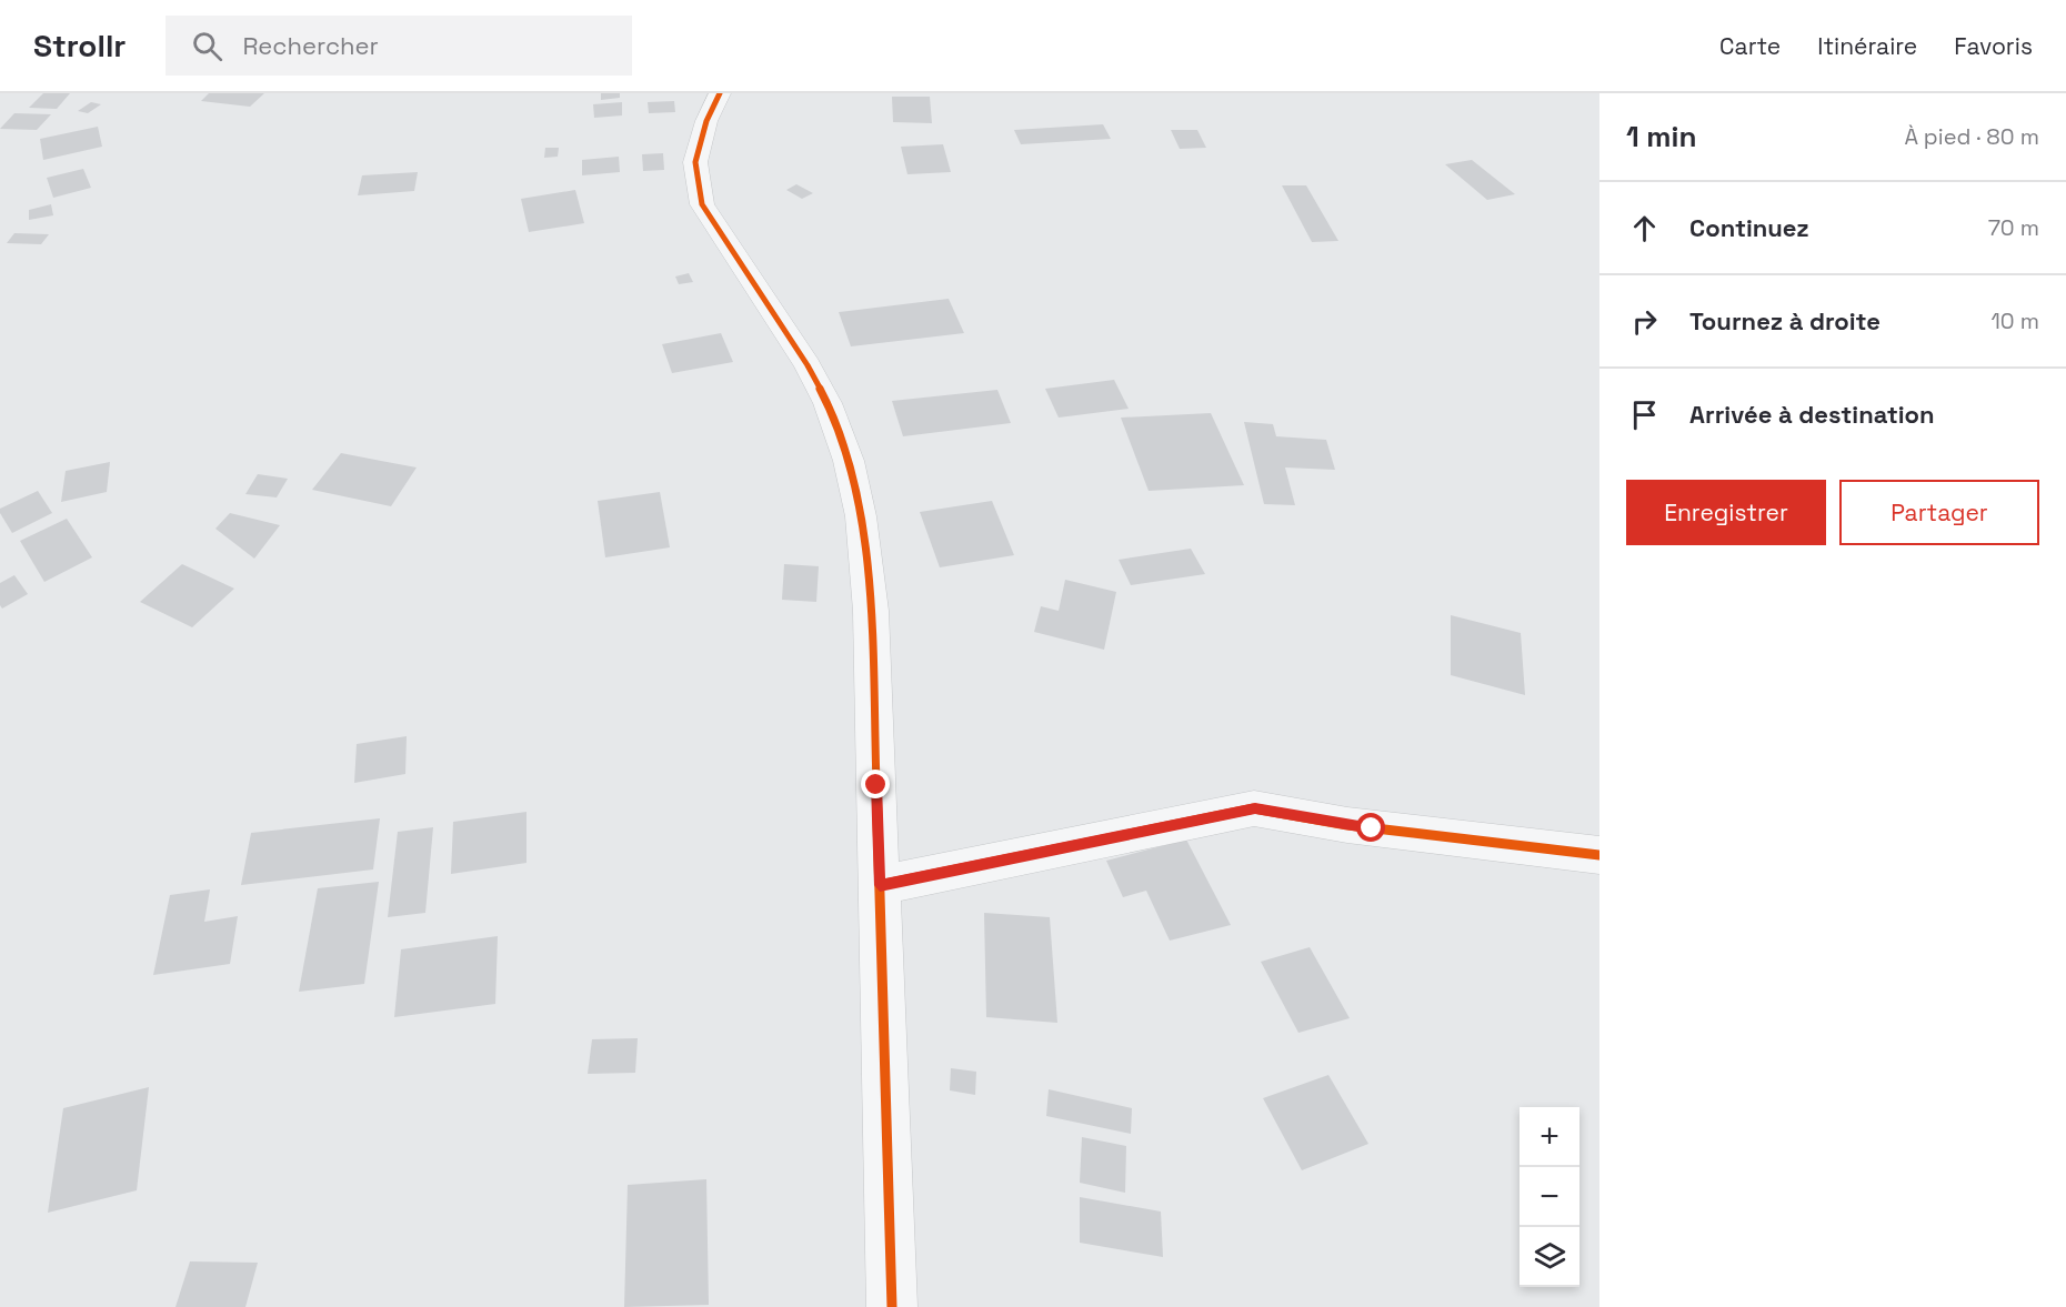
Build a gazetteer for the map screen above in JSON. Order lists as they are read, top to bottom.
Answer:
{
  "page": {
    "header": "Strollr",
    "search": "Rechercher",
    "nav": ["Carte", "Itinéraire", "Favoris"],
    "heading": ["1 min", "À pied · 80 m"],
    "list": [
      ["Continuez", "70 m"],
      ["Tournez à droite", "10 m"],
      "Arrivée à destination"
    ],
    "buttons": ["Enregistrer", "Partager"],
    "map_buttons": ["+", "−"]
  }
}
